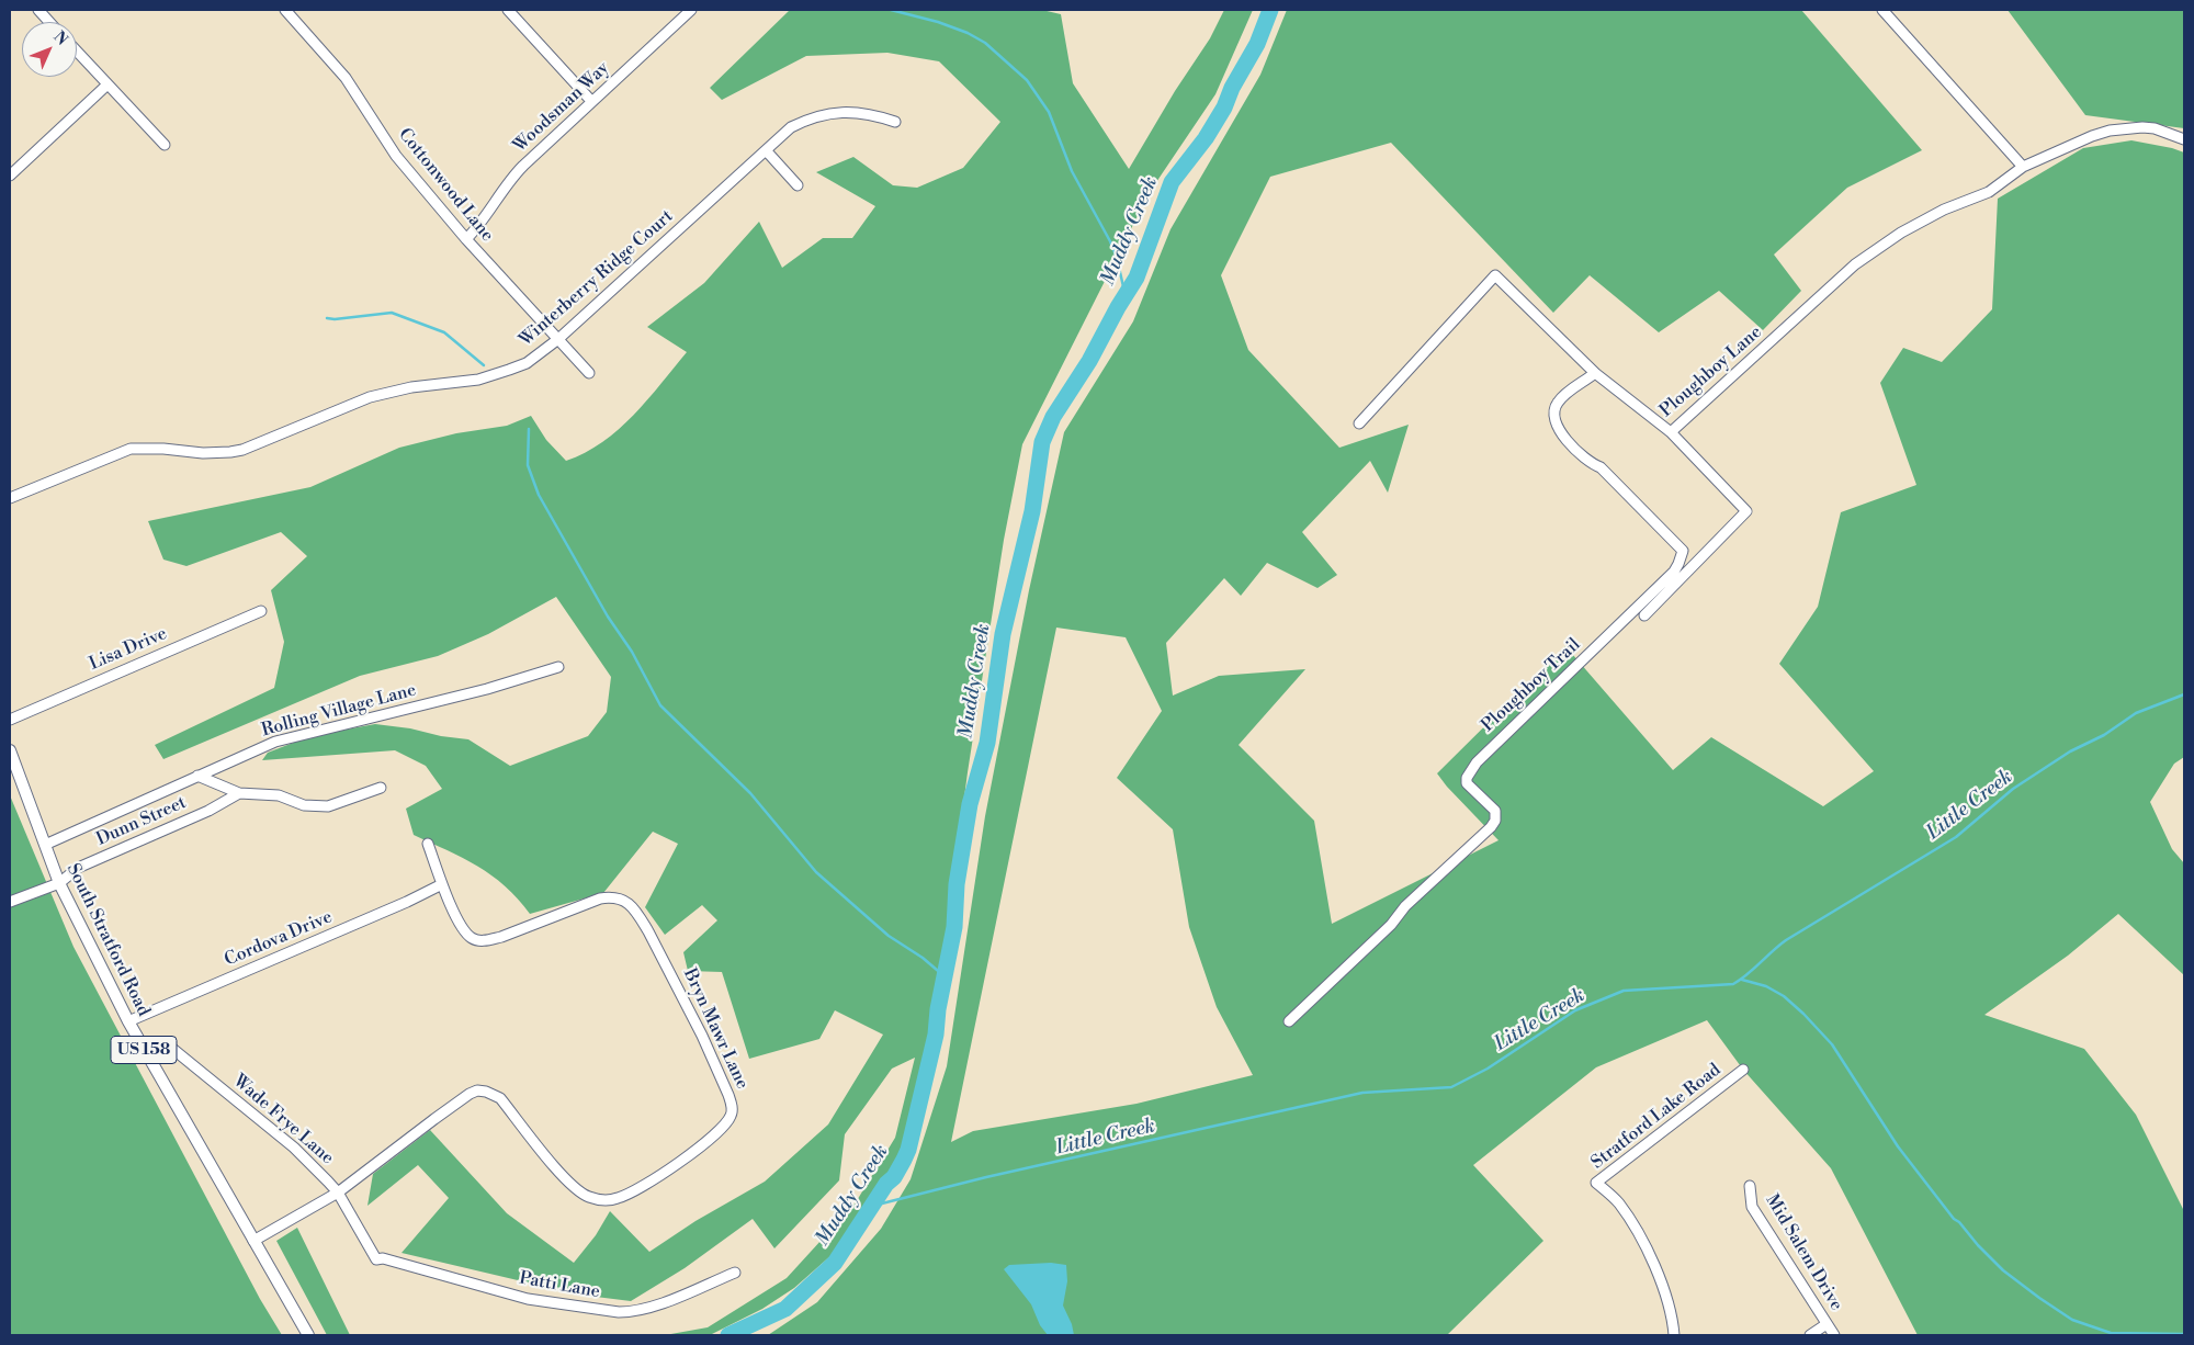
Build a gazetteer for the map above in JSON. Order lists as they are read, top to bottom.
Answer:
{
  "streets": {
    "main road": ["South Stratford Road", "US 158"],
    "street": [
      "Woodsman Way",
      "Cottonwood Lane",
      "Winterberry Ridge Court",
      "Ploughboy Lane",
      "Lisa Drive",
      "Ploughboy Trail",
      "Rolling Village Lane",
      "Dunn Street",
      "Cordova Drive",
      "Bryn Mawr Lane",
      "Stratford Lake Road",
      "Wade Frye Lane",
      "Mid Salem Drive",
      "Patti Lane"
    ]
  },
  "crossings": [
    ["Woodsman Way", "Cottonwood Lane"],
    ["Cottonwood Lane", "Winterberry Ridge Court"],
    ["Ploughboy Lane", "Ploughboy Trail"],
    ["Rolling Village Lane", "South Stratford Road"],
    ["Dunn Street", "South Stratford Road"],
    ["Cordova Drive", "South Stratford Road"],
    ["Cordova Drive", "Bryn Mawr Lane"],
    ["South Stratford Road", "Bryn Mawr Lane"],
    ["Bryn Mawr Lane", "Wade Frye Lane"],
    ["Wade Frye Lane", "Patti Lane"]
  ],
  "water": ["Muddy Creek", "Little Creek"],
  "north": "top right"
}
